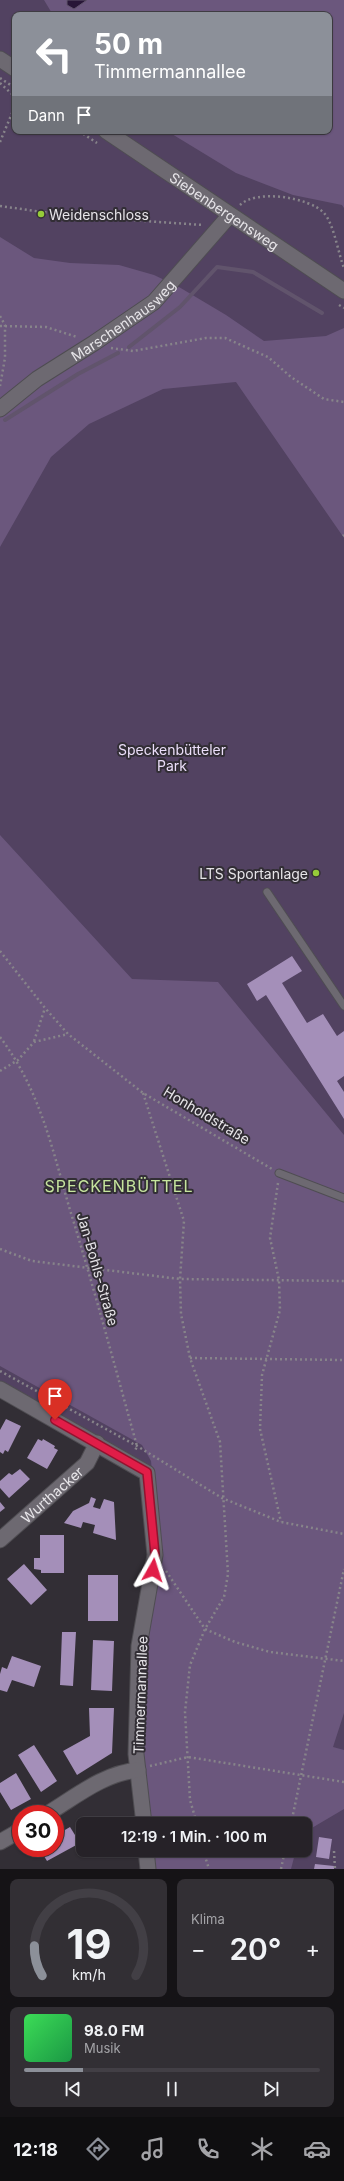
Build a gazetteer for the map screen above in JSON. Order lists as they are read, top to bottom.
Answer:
{
  "streets": {
    "street": [
      "Siebenbergensweg",
      "Marschenhausweg",
      "Wurthacker",
      "Timmermannallee"
    ],
    "path": ["Honholdstraße", "Jan-Bohls-Straße"]
  },
  "crossings": [
    ["Siebenbergensweg", "Marschenhausweg"],
    ["Wurthacker", "Timmermannallee"]
  ],
  "districts": ["SPECKENBÜTTEL"],
  "parks": ["Speckenbütteler Park"],
  "places": ["Weidenschloss", "LTS Sportanlage"],
  "page": {
    "turn": ["50 m", "Timmermannallee"],
    "then": "Dann",
    "limit": "30",
    "trip": "12:19 · 1 Min. · 100 m",
    "tile": "Klima",
    "heat": ["−", "20°", "+"],
    "song": ["98.0 FM", "Musik"],
    "tabs": "12:18",
    "gauge": ["19", "km/h"]
  }
}
